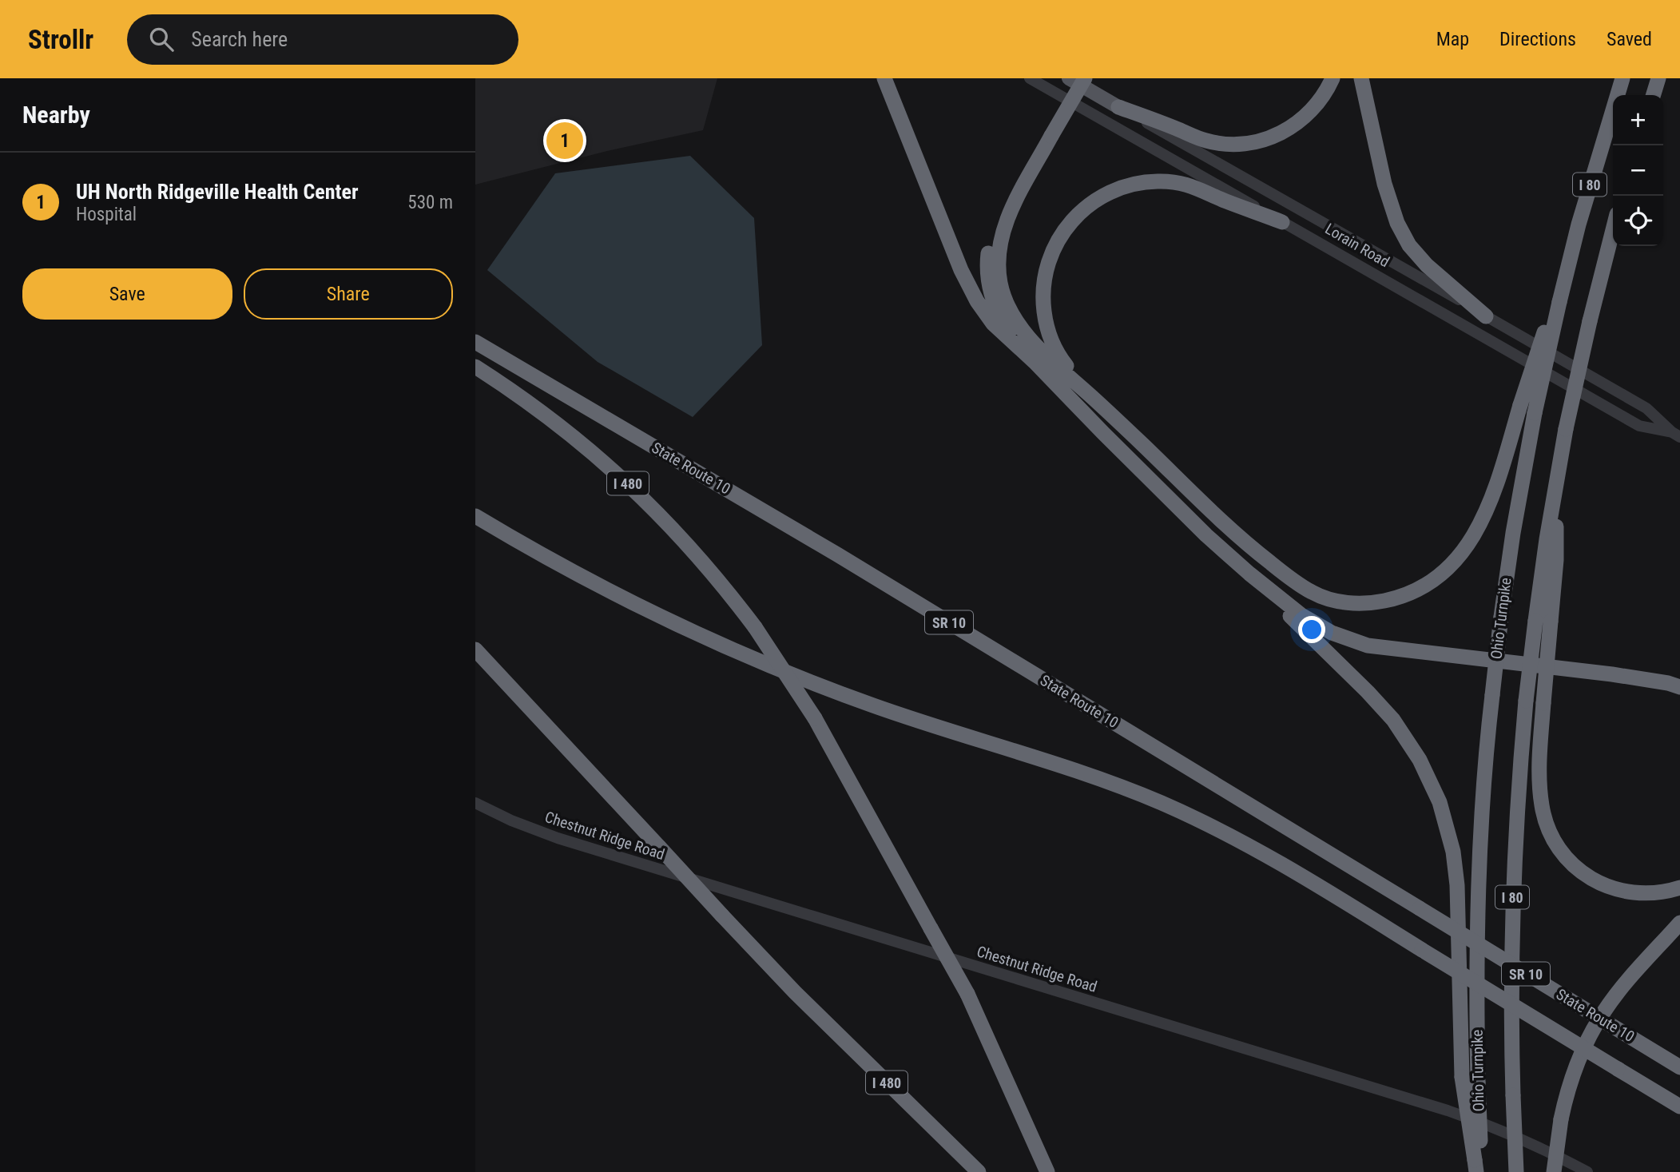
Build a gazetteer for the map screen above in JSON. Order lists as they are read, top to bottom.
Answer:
{
  "streets": {
    "highway": [
      "I 80",
      "State Route 10",
      "I 480",
      "Ohio Turnpike",
      "SR 10"
    ],
    "main road": ["Lorain Road"],
    "street": ["Chestnut Ridge Road"]
  },
  "crossings": [
    ["I 80", "Ohio Turnpike"]
  ],
  "page": {
    "header": "Strollr",
    "search": "Search here",
    "nav": ["Map", "Directions", "Saved"],
    "heading": "Nearby",
    "map_buttons": ["+", "−"],
    "pins": "1",
    "list": [
      {
        "mark": "1",
        "name": "UH North Ridgeville Health Center",
        "note": "Hospital",
        "value": "530 m"
      }
    ],
    "buttons": ["Save", "Share"]
  }
}
